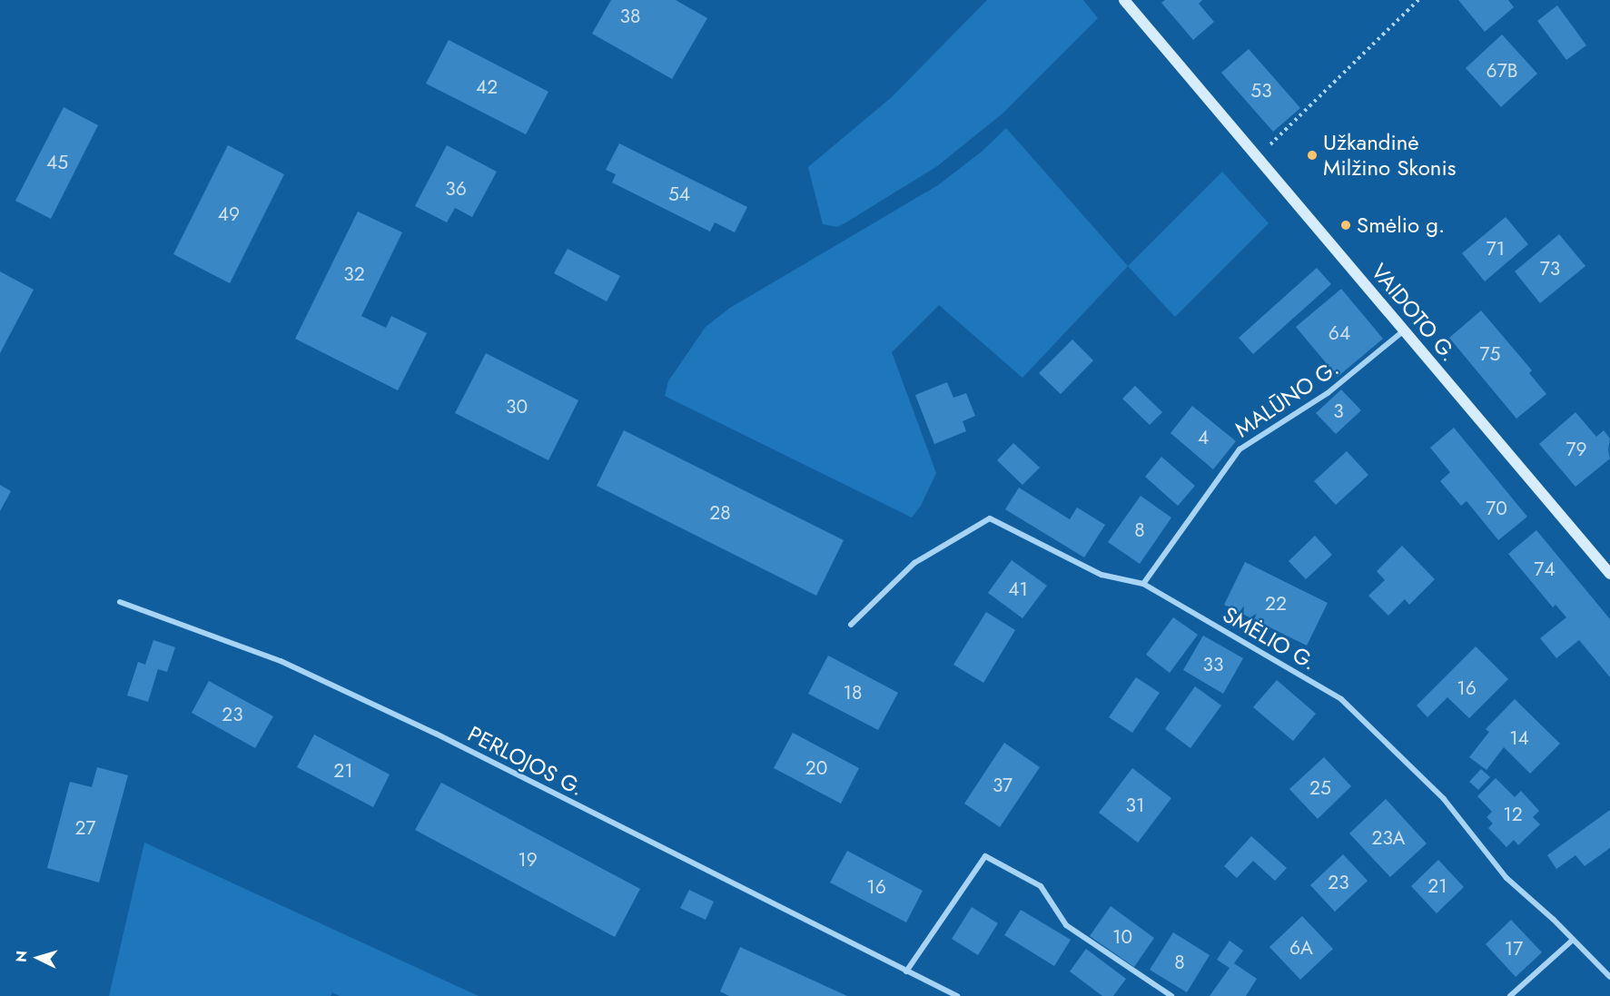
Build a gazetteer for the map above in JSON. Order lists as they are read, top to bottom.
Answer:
{
  "streets": {
    "main road": ["VAIDOTO G."],
    "street": ["MALŪNO G.", "SMĖLIO G.", "PERLOJOS G."]
  },
  "crossings": [
    ["VAIDOTO G.", "MALŪNO G."],
    ["MALŪNO G.", "SMĖLIO G."]
  ],
  "places": ["Užkandinė Milžino Skonis", "Smėlio g."],
  "house_numbers": [
    "38",
    "67B",
    "42",
    "53",
    "45",
    "36",
    "54",
    "49",
    "71",
    "73",
    "32",
    "64",
    "75",
    "30",
    "3",
    "4",
    "79",
    "70",
    "28",
    "8",
    "74",
    "41",
    "22",
    "33",
    "16",
    "18",
    "23",
    "14",
    "20",
    "21",
    "37",
    "25",
    "31",
    "12",
    "27",
    "23A",
    "19",
    "23",
    "21",
    "16",
    "10",
    "6A",
    "17",
    "8"
  ],
  "north": "left"
}
